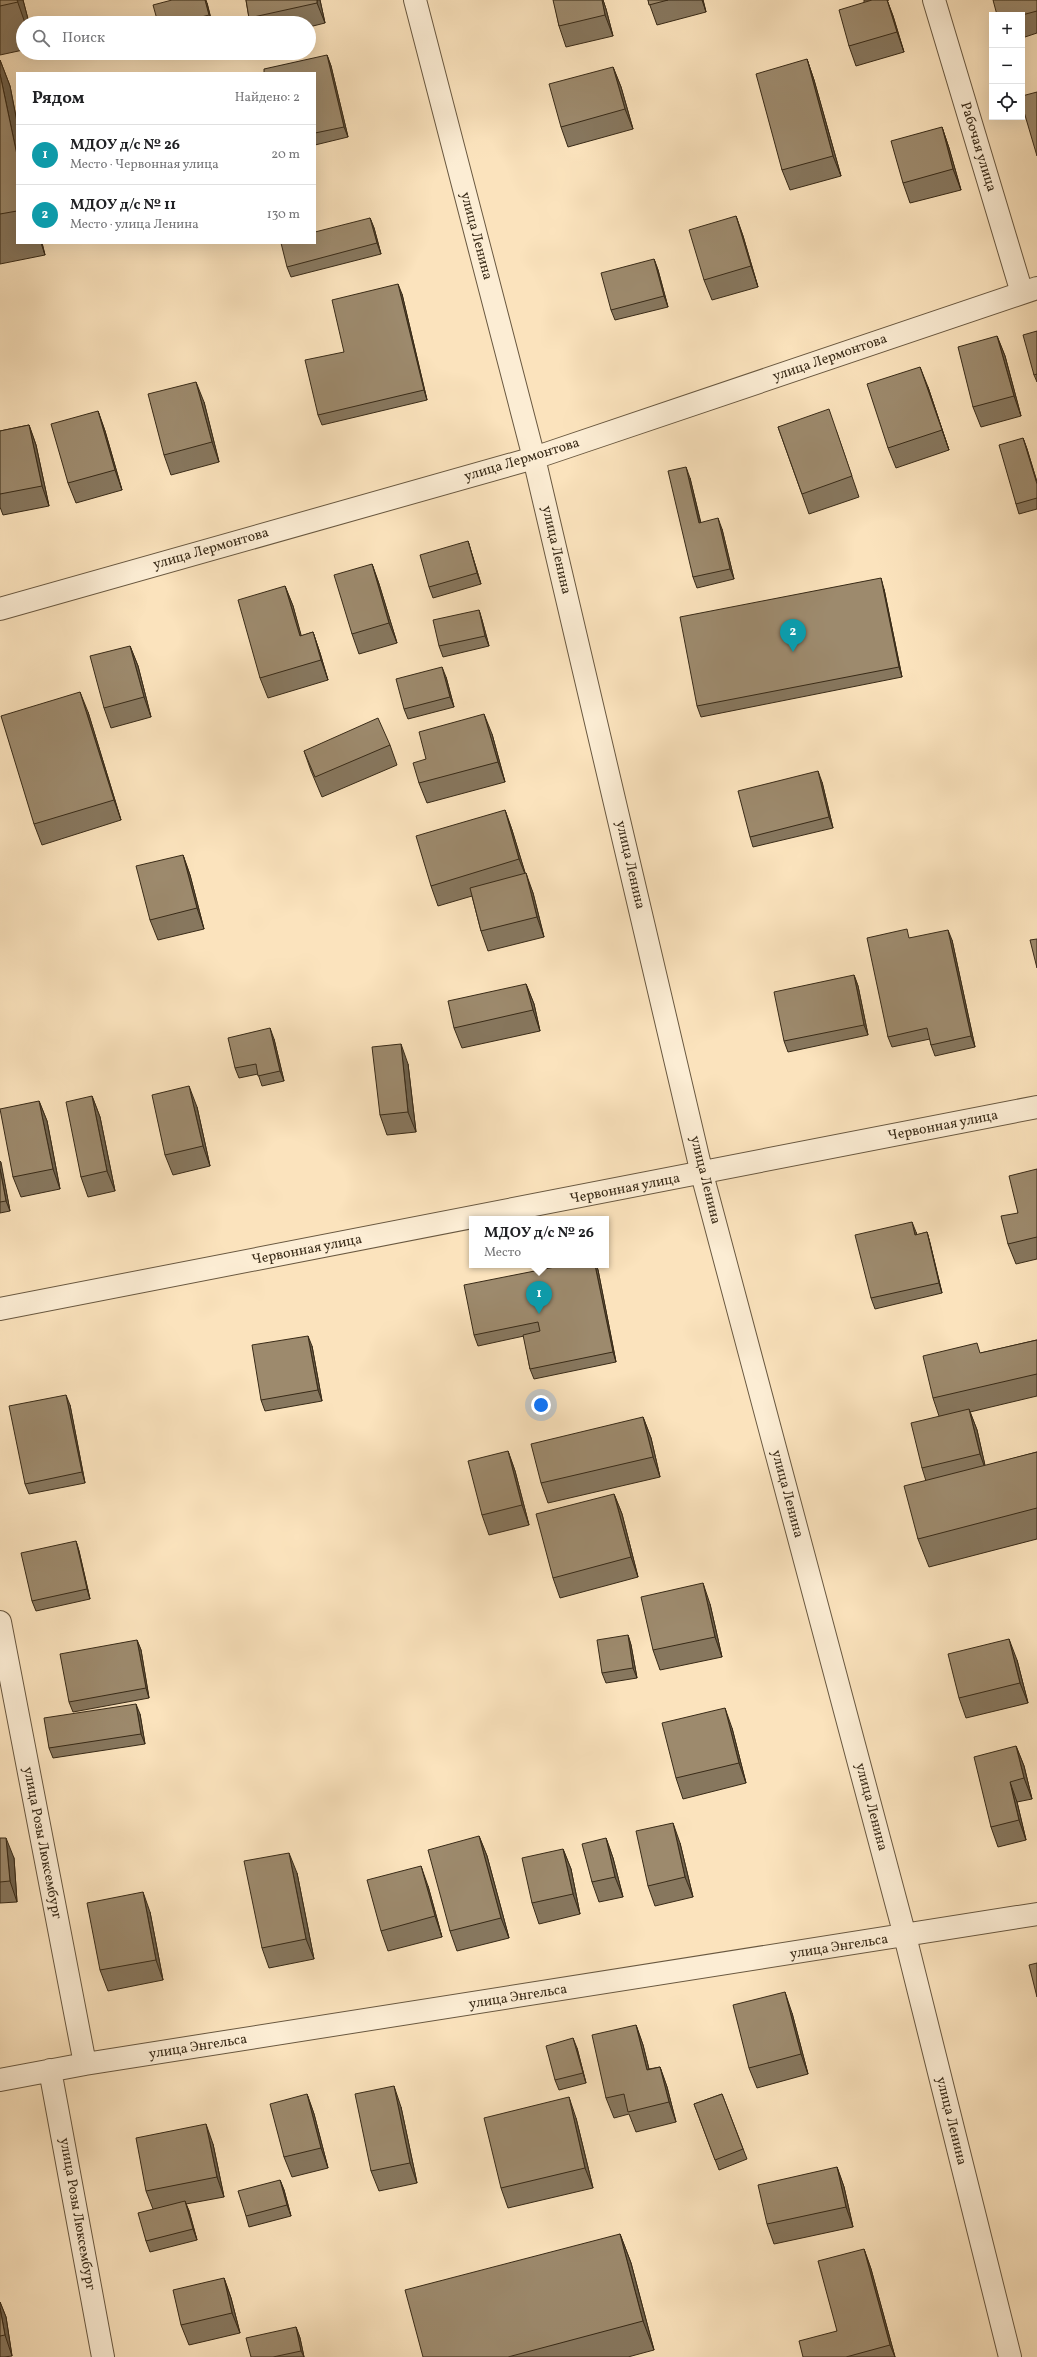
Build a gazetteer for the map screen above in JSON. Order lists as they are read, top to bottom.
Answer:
{
  "streets": {
    "street": [
      "Рабочая улица",
      "улица Ленина",
      "улица Лермонтова",
      "Червонная улица",
      "улица Розы Люксембург",
      "улица Энгельса"
    ]
  },
  "crossings": [
    ["Рабочая улица", "улица Лермонтова"],
    ["улица Ленина", "улица Лермонтова"],
    ["улица Ленина", "Червонная улица"],
    ["улица Ленина", "улица Энгельса"],
    ["улица Розы Люксембург", "улица Энгельса"]
  ],
  "page": {
    "map_buttons": ["+", "−"],
    "search": "Поиск",
    "heading": ["Рядом", "Найдено: 2"],
    "list": [
      {
        "mark": "1",
        "name": "МДОУ д/с № 26",
        "note": "Место · Червонная улица",
        "value": "20 m"
      },
      {
        "mark": "2",
        "name": "МДОУ д/с № 11",
        "note": "Место · улица Ленина",
        "value": "130 m"
      }
    ],
    "pins": ["2", "1"],
    "popup": ["МДОУ д/с № 26", "Место"]
  }
}
